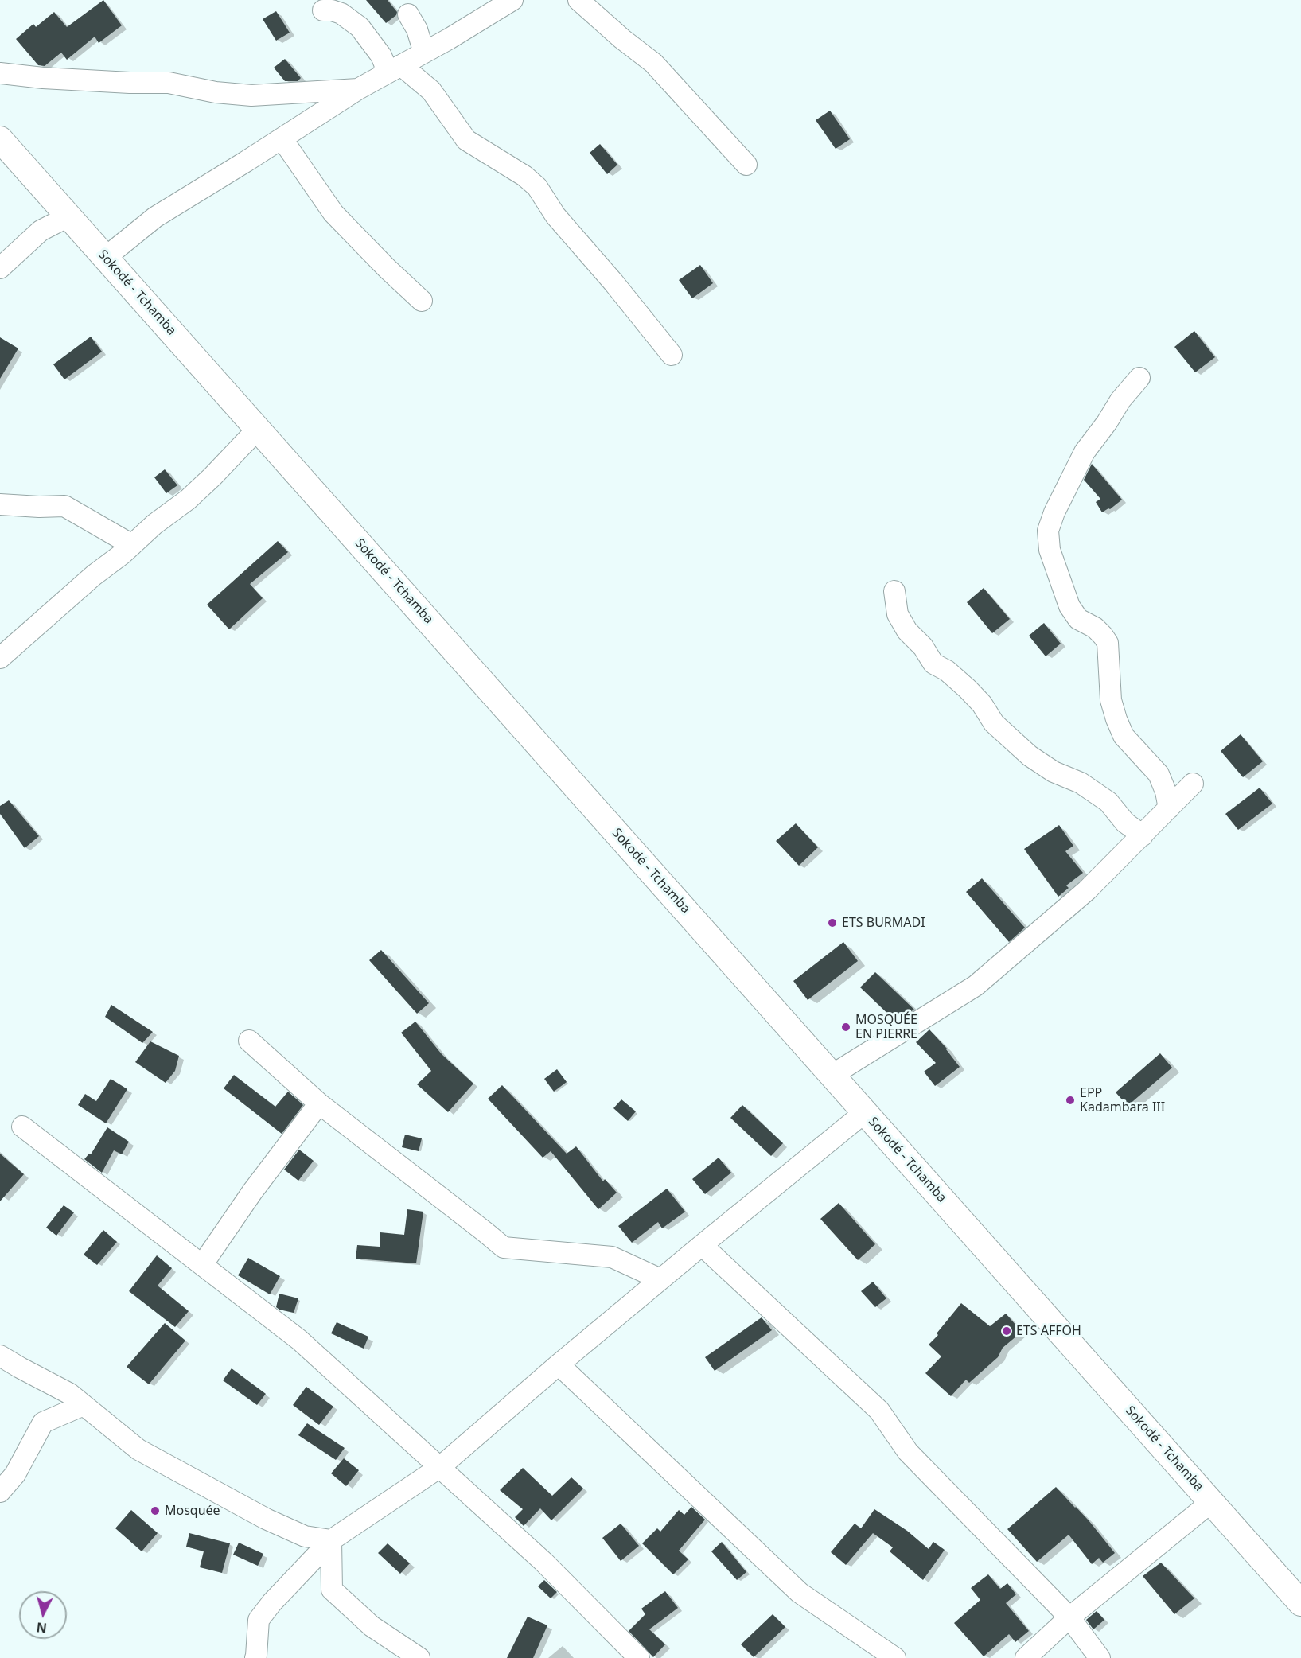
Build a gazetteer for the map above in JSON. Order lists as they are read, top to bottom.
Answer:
{
  "streets": {
    "main road": ["Sokodé - Tchamba"]
  },
  "places": [
    "ETS BURMADI",
    "MOSQUÉE EN PIERRE",
    "EPP Kadambara III",
    "ETS AFFOH",
    "Mosquée"
  ],
  "north": "bottom"
}
